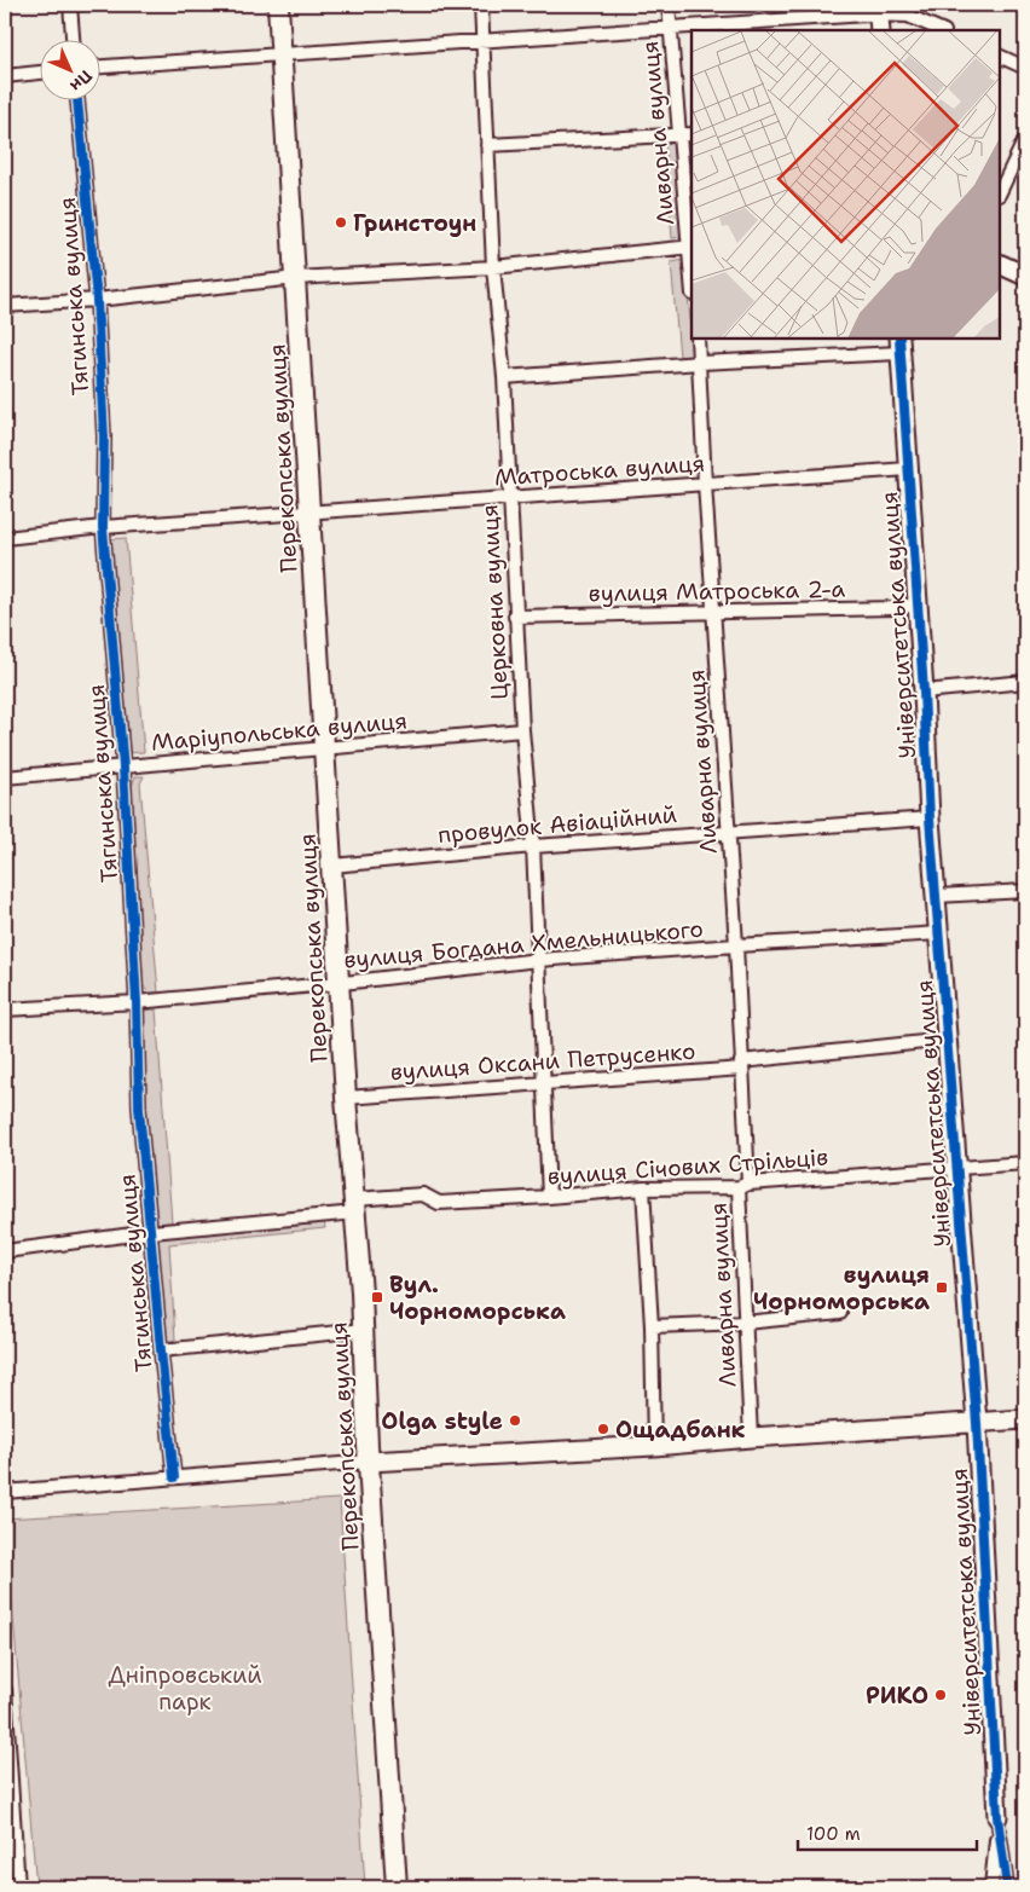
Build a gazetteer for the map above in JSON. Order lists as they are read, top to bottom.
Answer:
{
  "streets": {
    "main road": ["Перекопська вулиця"],
    "street": [
      "Ливарна вулиця",
      "Тягинська вулиця",
      "Матроська вулиця",
      "вулиця Матроська 2-а",
      "Церковна вулиця",
      "Університетська вулиця",
      "Маріупольська вулиця",
      "провулок Авіаційний",
      "вулиця Богдана Хмельницького",
      "вулиця Оксани Петрусенко",
      "вулиця Січових Стрільців"
    ]
  },
  "crossings": [
    ["Ливарна вулиця", "Матроська вулиця"],
    ["Ливарна вулиця", "вулиця Матроська 2-а"],
    ["Ливарна вулиця", "провулок Авіаційний"],
    ["Ливарна вулиця", "вулиця Богдана Хмельницького"],
    ["Ливарна вулиця", "вулиця Оксани Петрусенко"],
    ["Ливарна вулиця", "вулиця Січових Стрільців"],
    ["Тягинська вулиця", "Матроська вулиця"],
    ["Тягинська вулиця", "Маріупольська вулиця"],
    ["Тягинська вулиця", "вулиця Богдана Хмельницького"],
    ["Тягинська вулиця", "вулиця Січових Стрільців"],
    ["Перекопська вулиця", "Матроська вулиця"],
    ["Перекопська вулиця", "Маріупольська вулиця"],
    ["Перекопська вулиця", "провулок Авіаційний"],
    ["Перекопська вулиця", "вулиця Богдана Хмельницького"],
    ["Перекопська вулиця", "вулиця Оксани Петрусенко"],
    ["Перекопська вулиця", "вулиця Січових Стрільців"],
    ["Матроська вулиця", "Церковна вулиця"],
    ["Матроська вулиця", "Університетська вулиця"],
    ["вулиця Матроська 2-а", "Церковна вулиця"],
    ["вулиця Матроська 2-а", "Університетська вулиця"],
    ["Церковна вулиця", "Маріупольська вулиця"],
    ["Церковна вулиця", "провулок Авіаційний"],
    ["Церковна вулиця", "вулиця Богдана Хмельницького"],
    ["Церковна вулиця", "вулиця Оксани Петрусенко"],
    ["Церковна вулиця", "вулиця Січових Стрільців"],
    ["Університетська вулиця", "провулок Авіаційний"],
    ["Університетська вулиця", "вулиця Богдана Хмельницького"],
    ["Університетська вулиця", "вулиця Оксани Петрусенко"],
    ["Університетська вулиця", "вулиця Січових Стрільців"]
  ],
  "parks": ["Дніпровський парк"],
  "places": {
    "other": [
      "Гринстоун",
      "Olga style",
      "Ощадбанк",
      "РИКО"
    ],
    "transit": ["вулиця Чорноморська", "Вул. Чорноморська"]
  },
  "scale_bar": "100 m",
  "north": "bottom right"
}
